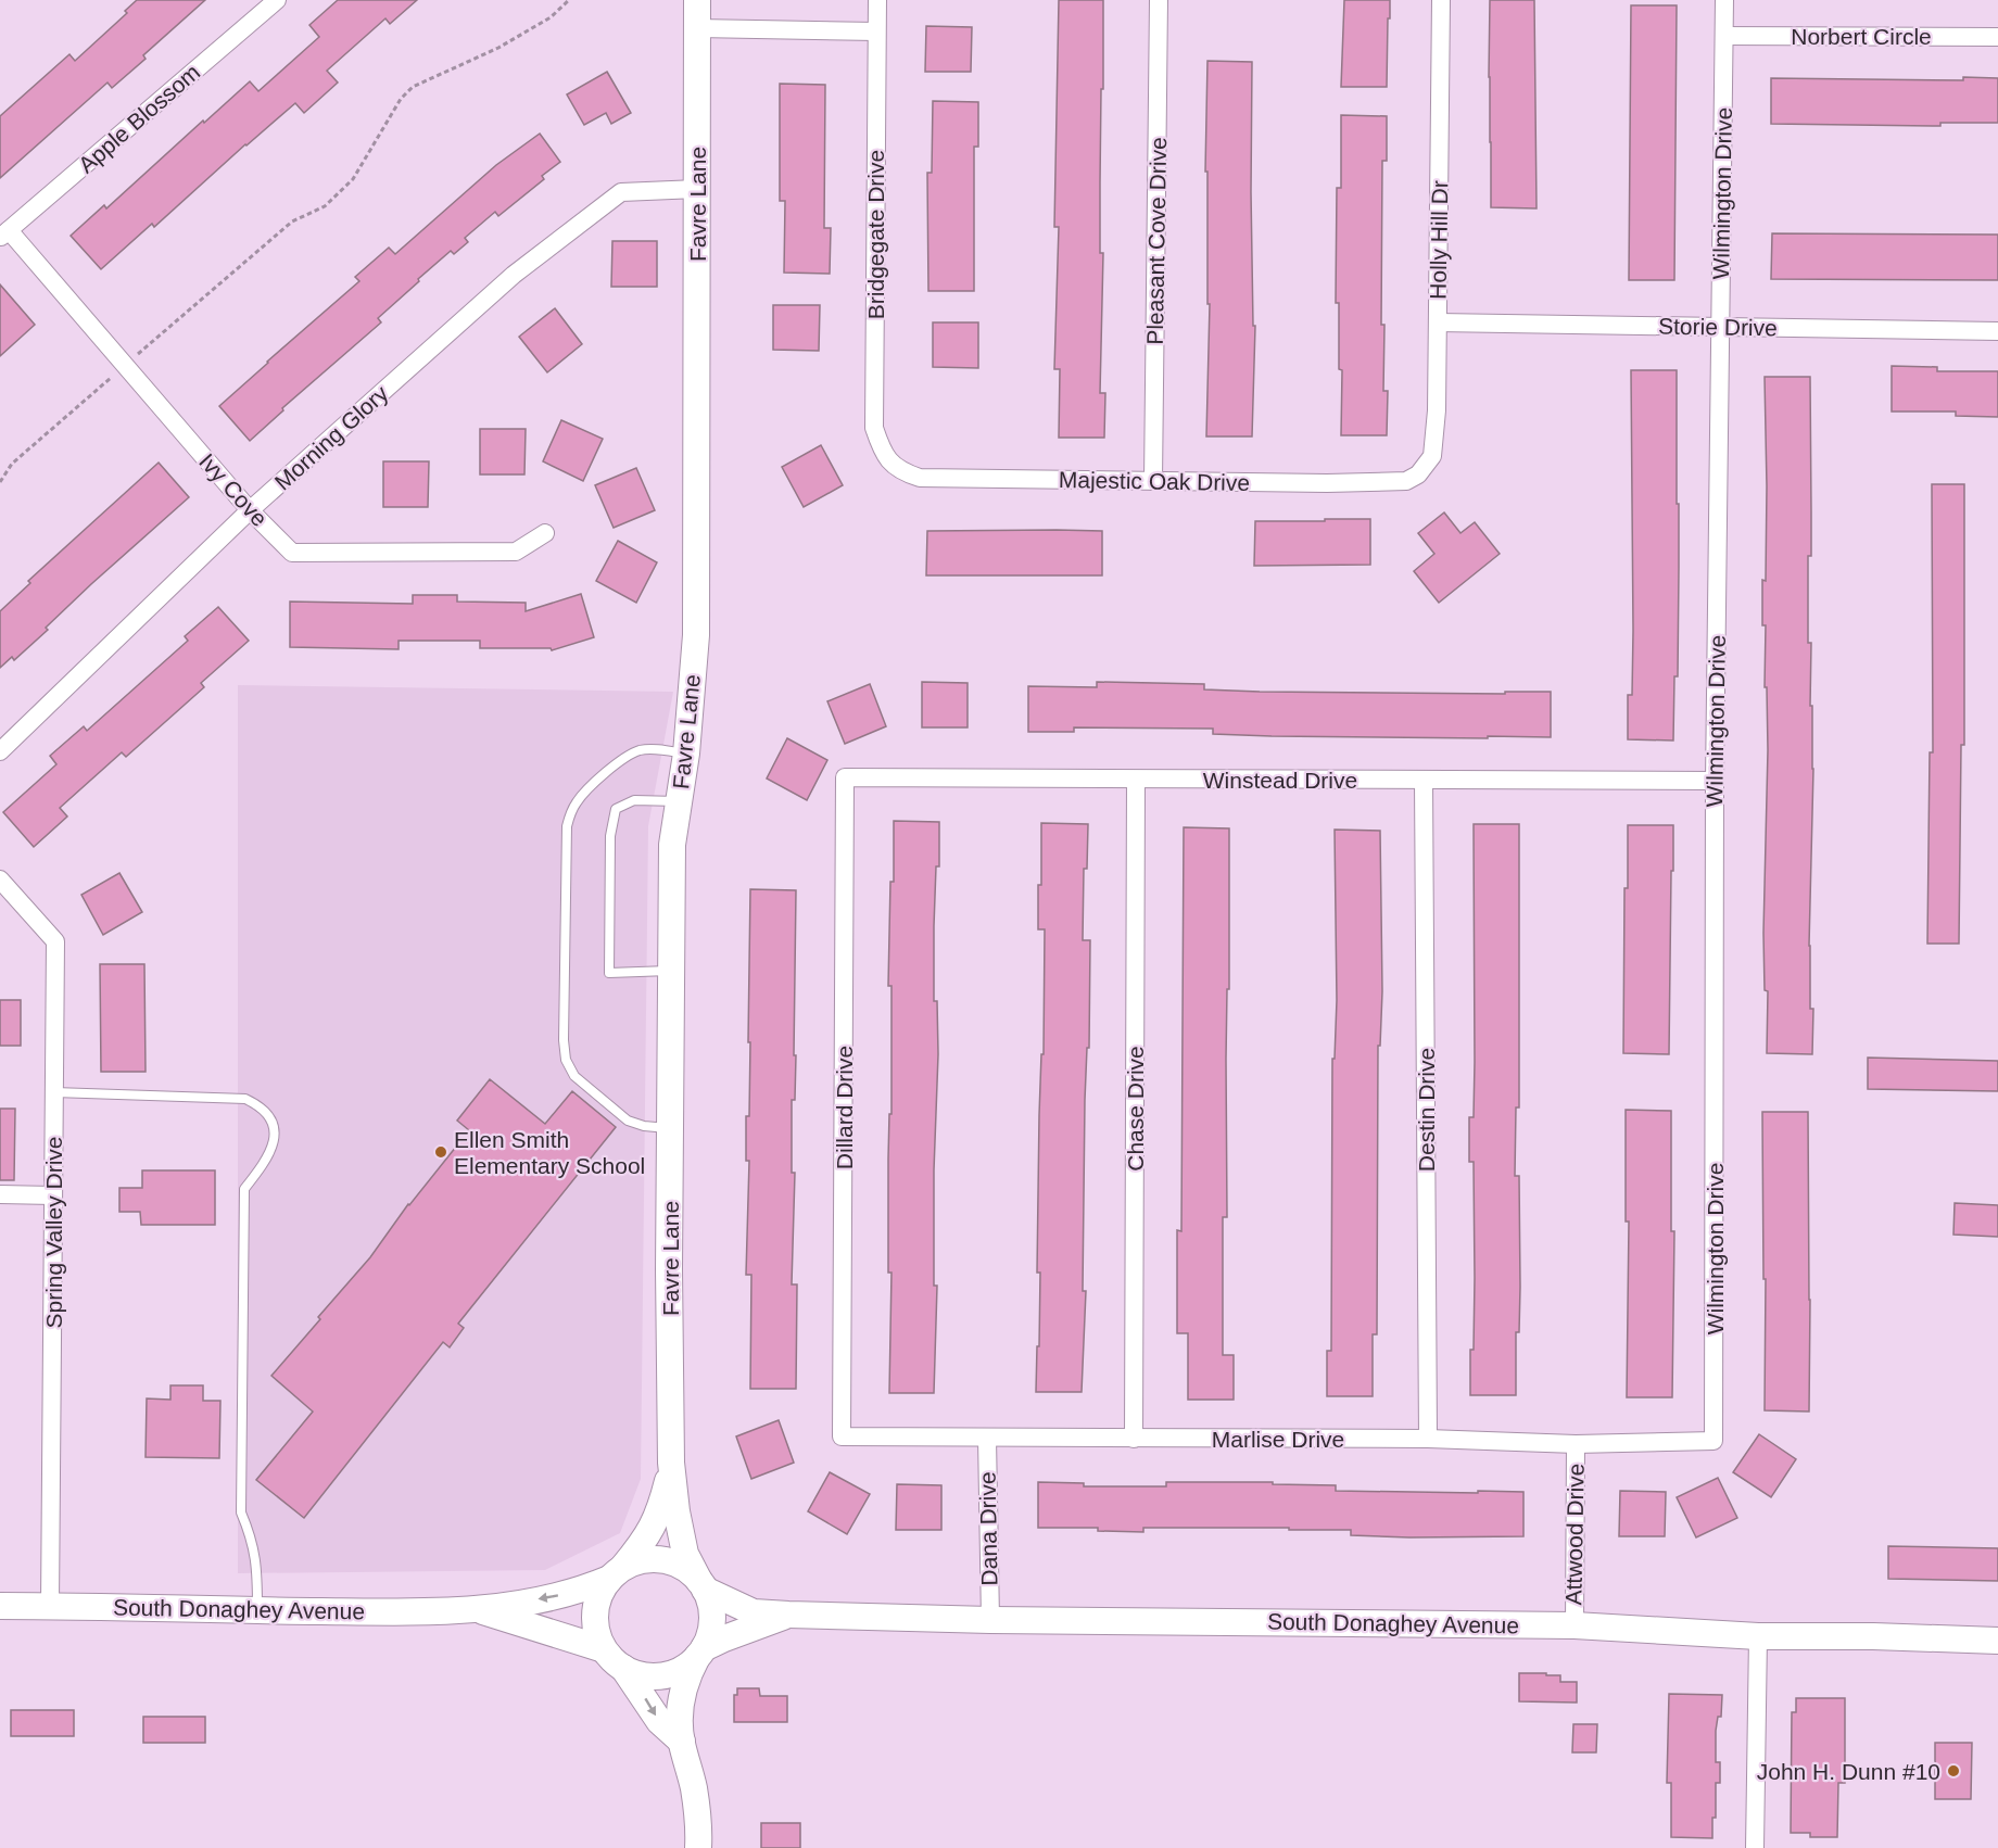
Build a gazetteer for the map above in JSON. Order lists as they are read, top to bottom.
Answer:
{
  "streets": {
    "street": [
      "Norbert Circle",
      "Apple Blossom",
      "Wilmington Drive",
      "Favre Lane",
      "Bridgegate Drive",
      "Holly Hill Dr",
      "Pleasant Cove Drive",
      "Storie Drive",
      "Morning Glory",
      "Majestic Oak Drive",
      "Ivy Cove",
      "Winstead Drive",
      "Dillard Drive",
      "Chase Drive",
      "Destin Drive",
      "Spring Valley Drive",
      "Marlise Drive",
      "Dana Drive",
      "Attwood Drive",
      "South Donaghey Avenue"
    ]
  },
  "crossings": [
    ["Norbert Circle", "Wilmington Drive"],
    ["Apple Blossom", "Ivy Cove"],
    ["Wilmington Drive", "Storie Drive"],
    ["Wilmington Drive", "Winstead Drive"],
    ["Wilmington Drive", "Marlise Drive"],
    ["Favre Lane", "Morning Glory"],
    ["Favre Lane", "South Donaghey Avenue"],
    ["Bridgegate Drive", "Majestic Oak Drive"],
    ["Holly Hill Dr", "Storie Drive"],
    ["Holly Hill Dr", "Majestic Oak Drive"],
    ["Pleasant Cove Drive", "Majestic Oak Drive"],
    ["Morning Glory", "Ivy Cove"],
    ["Winstead Drive", "Dillard Drive"],
    ["Winstead Drive", "Chase Drive"],
    ["Winstead Drive", "Destin Drive"],
    ["Dillard Drive", "Marlise Drive"],
    ["Chase Drive", "Marlise Drive"],
    ["Destin Drive", "Marlise Drive"],
    ["Spring Valley Drive", "South Donaghey Avenue"],
    ["Marlise Drive", "Dana Drive"],
    ["Marlise Drive", "Attwood Drive"],
    ["Dana Drive", "South Donaghey Avenue"],
    ["Attwood Drive", "South Donaghey Avenue"]
  ],
  "places": ["Ellen Smith Elementary School", "John H. Dunn #10"]
}
